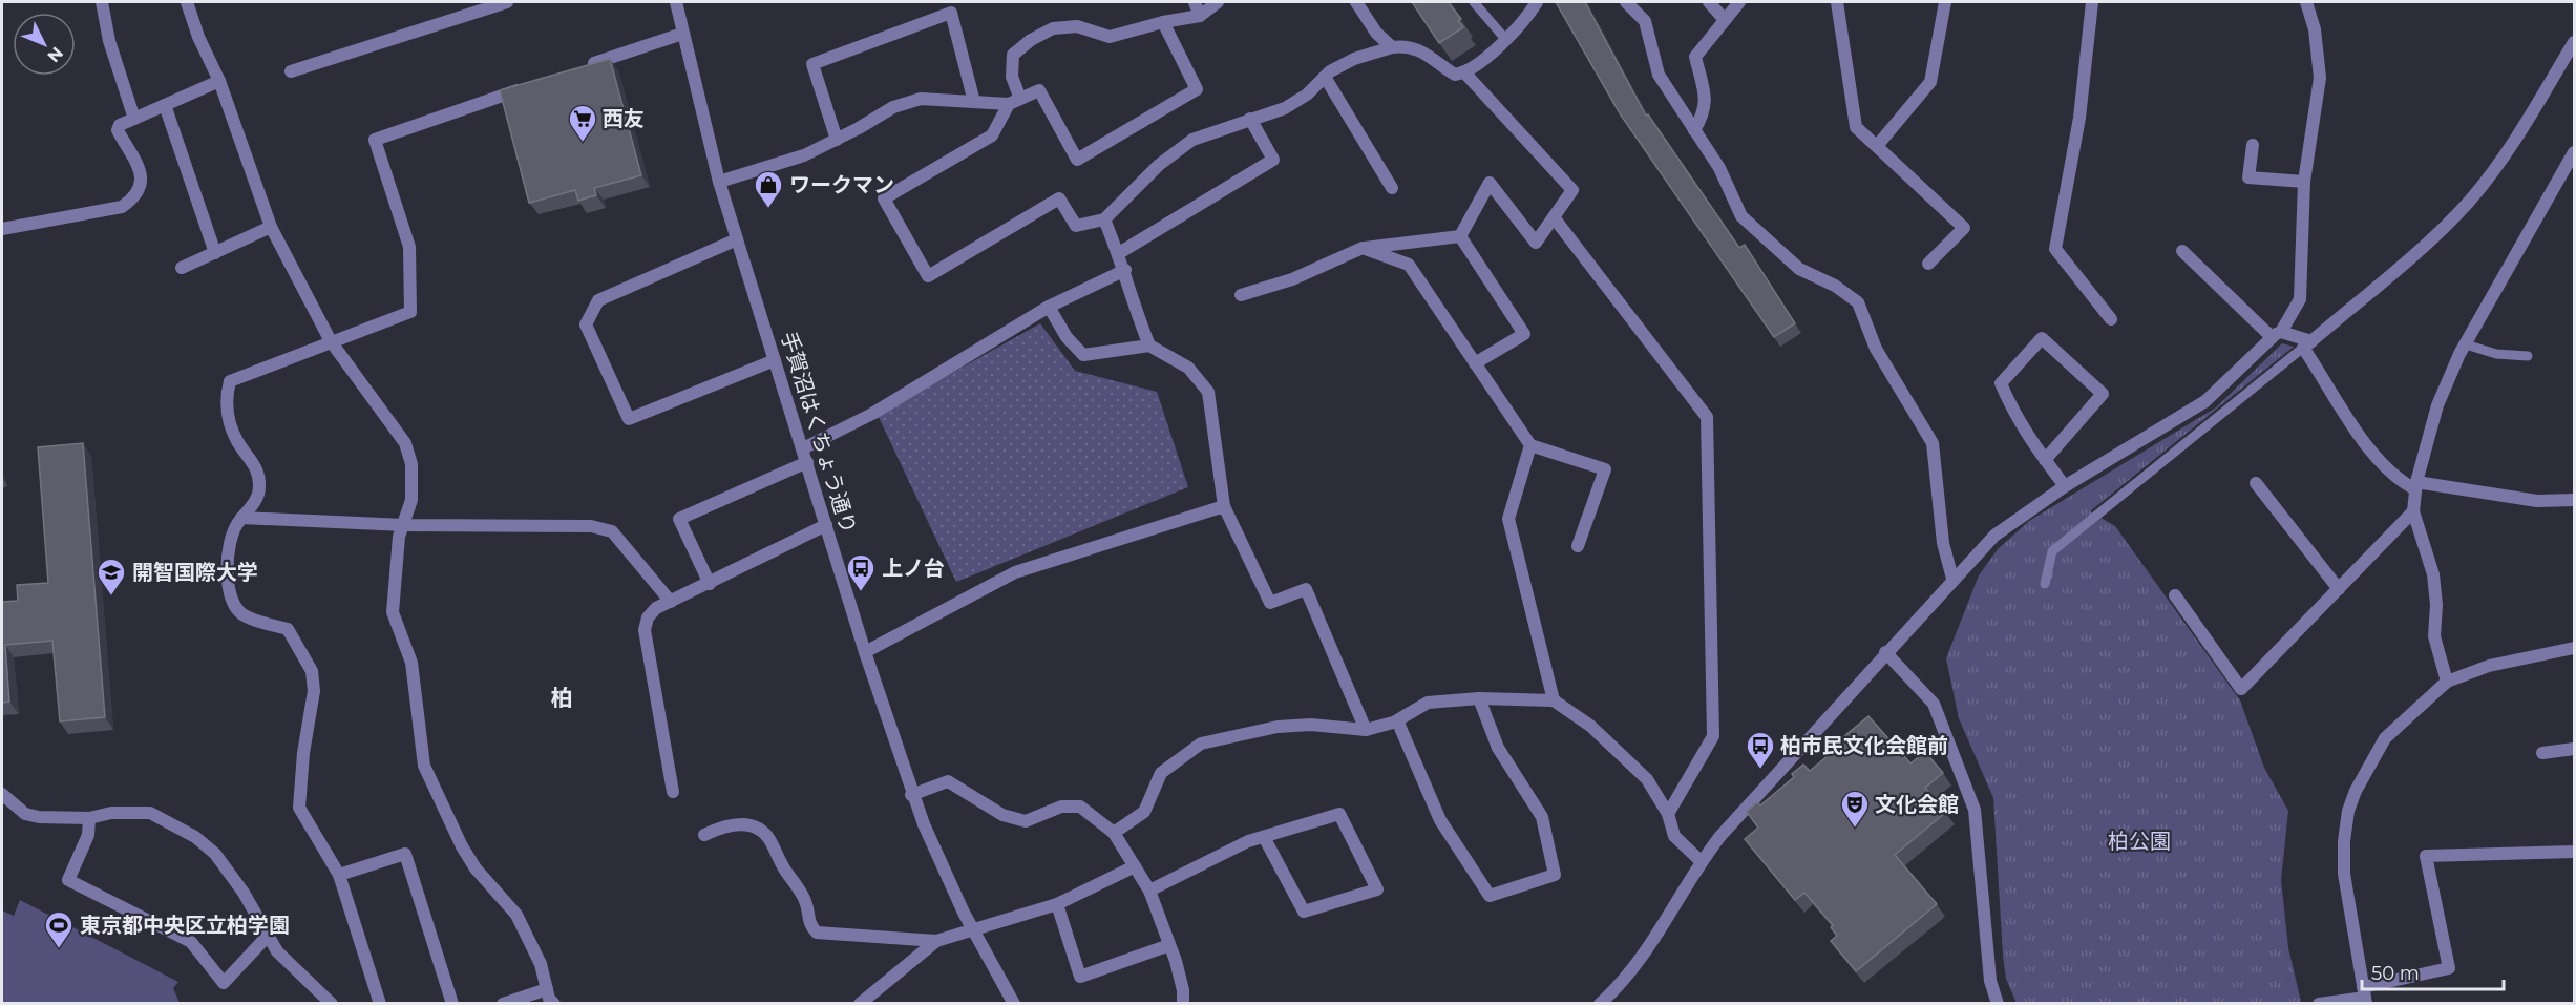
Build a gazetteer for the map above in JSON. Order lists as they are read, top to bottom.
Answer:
{
  "streets": {
    "street": ["手賀沼はくちょう通り"]
  },
  "districts": ["柏"],
  "parks": ["柏公園"],
  "places": {
    "supermarket": ["西友"],
    "shop": ["ワークマン"],
    "bus stop": ["上ノ台", "柏市民文化会館前"],
    "school or university": ["開智国際大学"],
    "theatre": ["文化会館"],
    "sports": ["東京都中央区立柏学園"]
  },
  "scale_bar": "50 m",
  "north": "bottom right"
}
